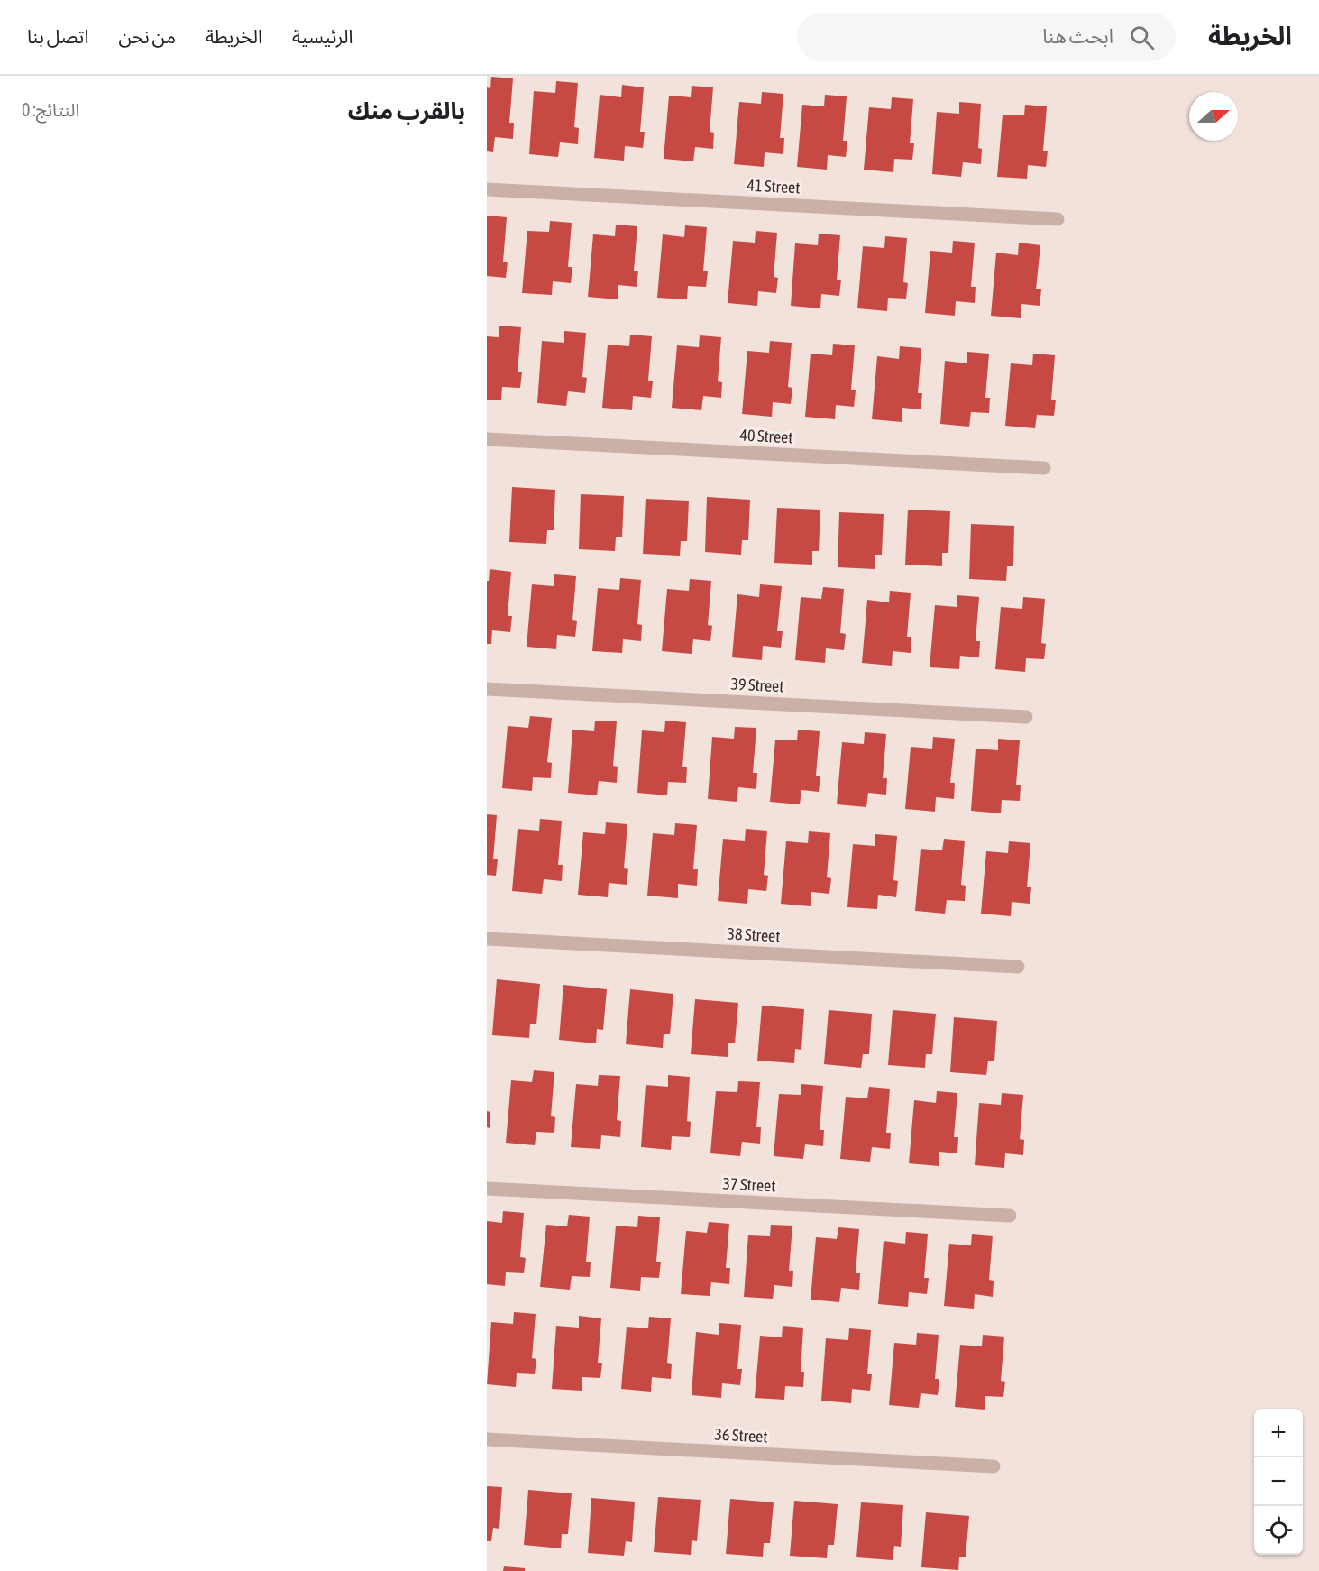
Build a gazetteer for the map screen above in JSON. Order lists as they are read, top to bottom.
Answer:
{
  "streets": {
    "street": [
      "41 Street",
      "40 Street",
      "39 Street",
      "38 Street",
      "37 Street",
      "36 Street"
    ]
  },
  "north": "right",
  "page": {
    "header": "الخريطة",
    "search": "ابحث هنا",
    "nav": [
      "الرئيسية",
      "الخريطة",
      "من نحن",
      "اتصل بنا"
    ],
    "heading": ["بالقرب منك", "النتائج: 0"],
    "map_buttons": ["+", "−"]
  }
}
